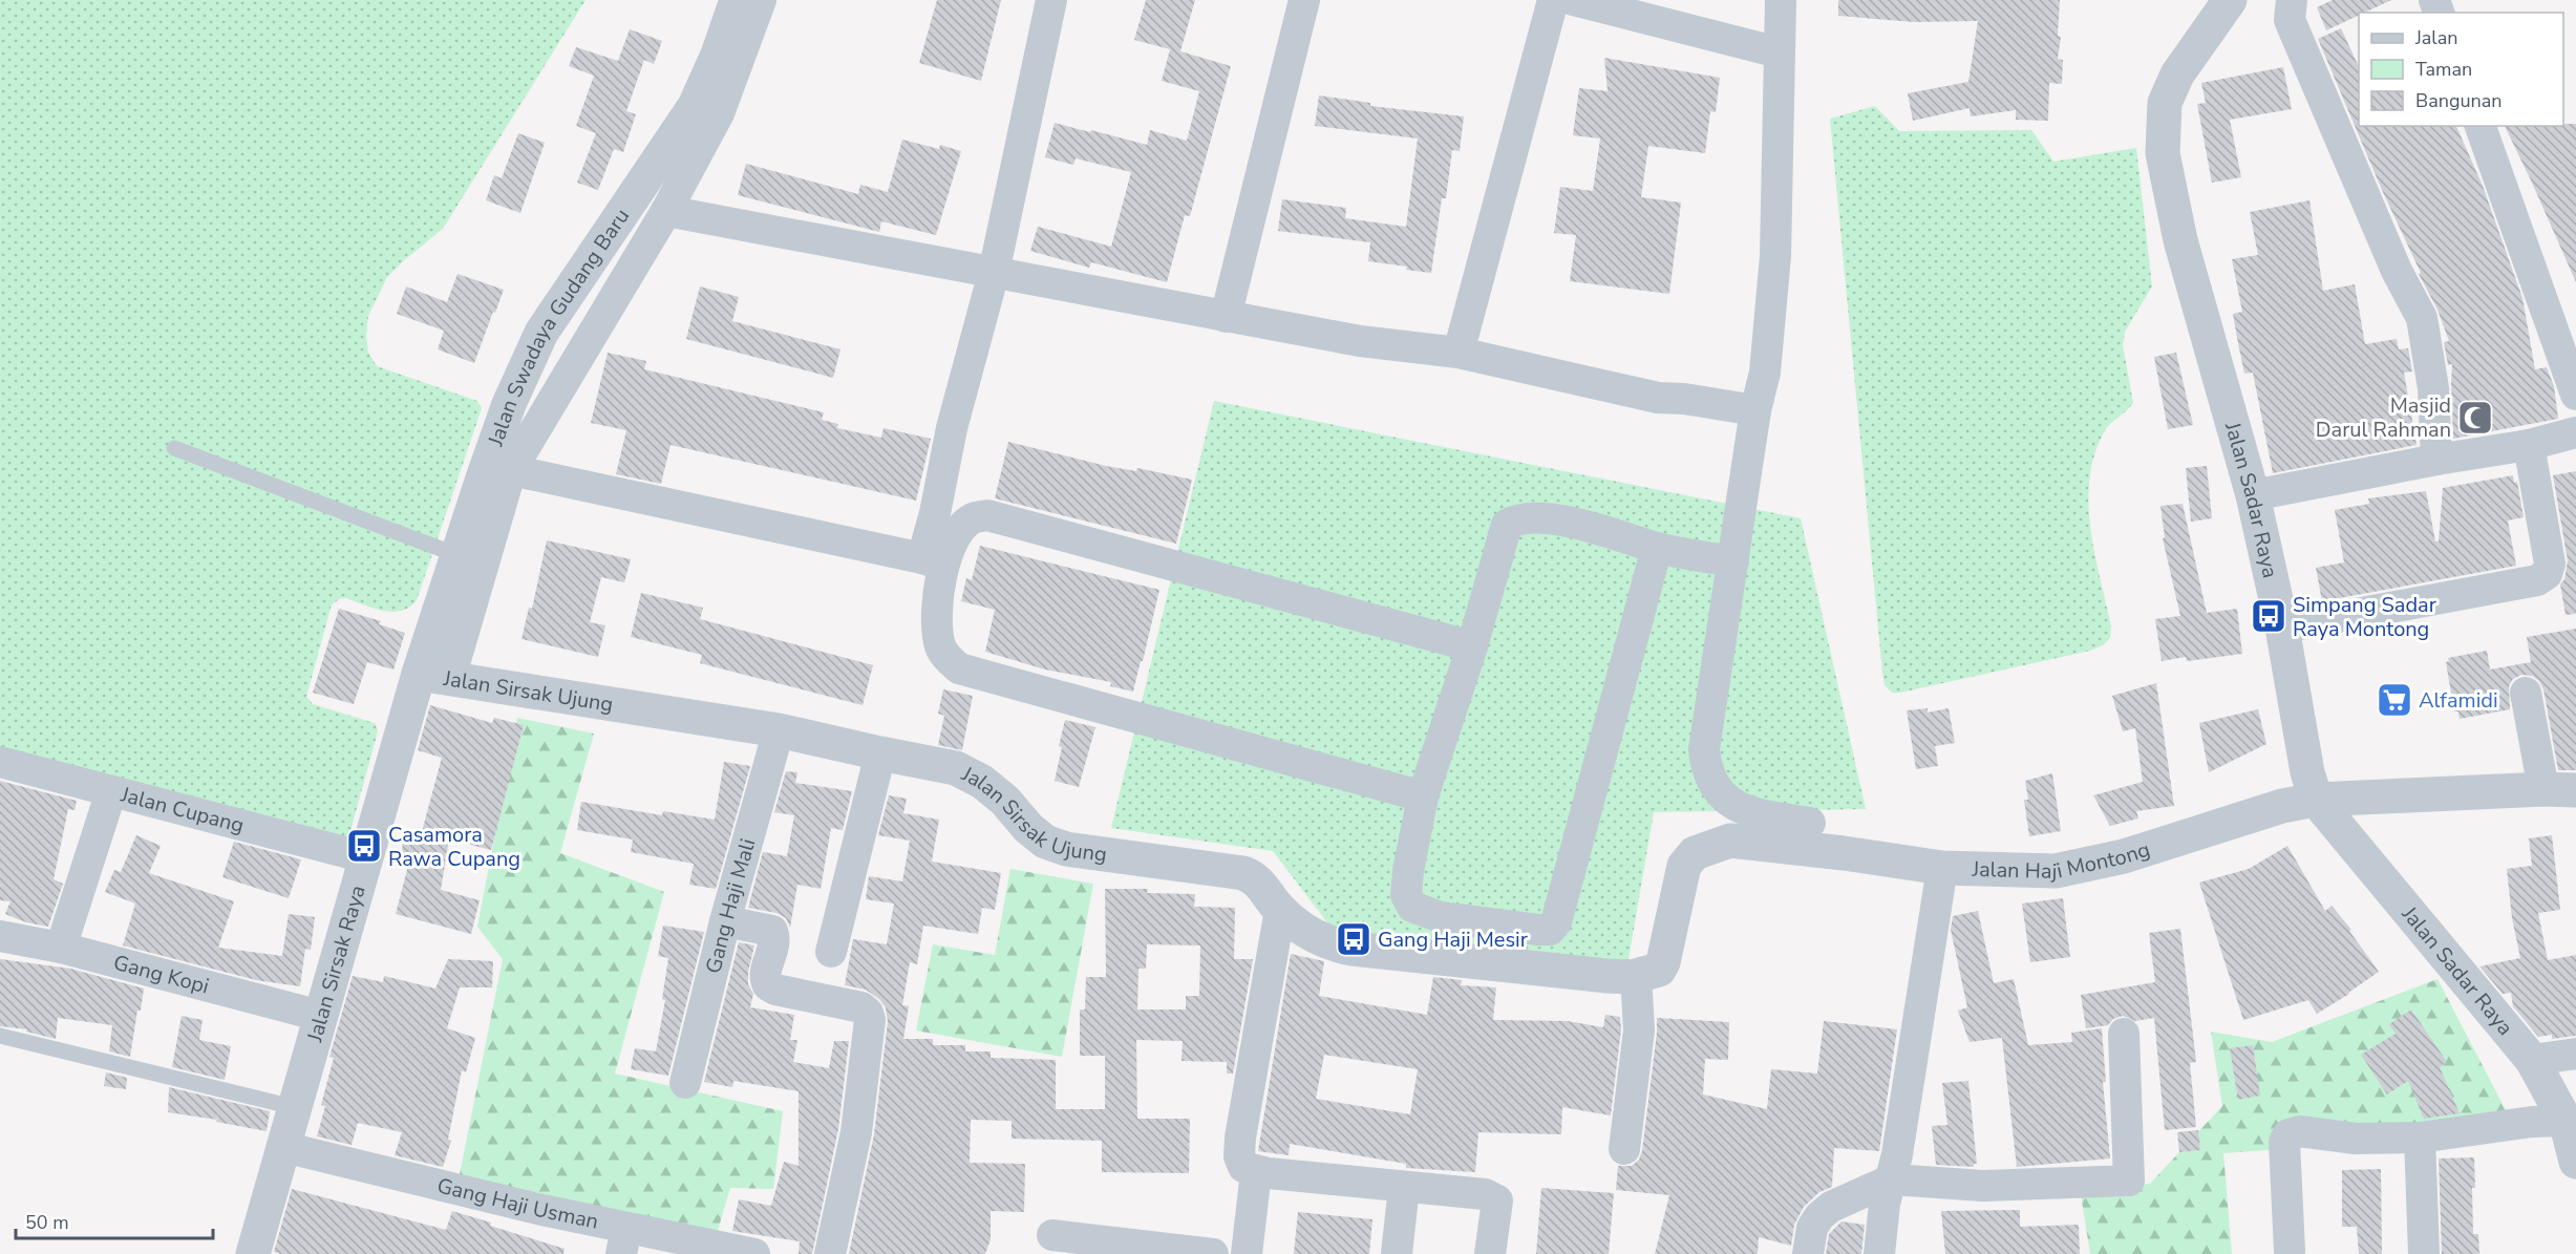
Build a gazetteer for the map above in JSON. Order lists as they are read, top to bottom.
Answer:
{
  "streets": {
    "street": [
      "Jalan Swadaya Gudang Baru",
      "Jalan Sadar Raya",
      "Jalan Sirsak Ujung",
      "Jalan Cupang",
      "Jalan Haji Montong",
      "Gang Haji Mali",
      "Jalan Sirsak Raya",
      "Gang Kopi",
      "Gang Haji Usman"
    ]
  },
  "crossings": [
    ["Jalan Swadaya Gudang Baru", "Jalan Sirsak Ujung"],
    ["Jalan Swadaya Gudang Baru", "Jalan Sirsak Raya"],
    ["Jalan Sadar Raya", "Jalan Haji Montong"],
    ["Jalan Sirsak Ujung", "Jalan Haji Montong"],
    ["Jalan Sirsak Ujung", "Gang Haji Mali"],
    ["Jalan Sirsak Ujung", "Jalan Sirsak Raya"],
    ["Jalan Cupang", "Jalan Sirsak Raya"],
    ["Jalan Sirsak Raya", "Gang Kopi"],
    ["Jalan Sirsak Raya", "Gang Haji Usman"]
  ],
  "places": {
    "mosque": ["Masjid Darul Rahman"],
    "bus stop": ["Simpang Sadar Raya Montong", "Casamora Rawa Cupang", "Gang Haji Mesir"],
    "supermarket": ["Alfamidi"]
  },
  "legend": ["Jalan", "Taman", "Bangunan"],
  "scale_bar": "50 m"
}
